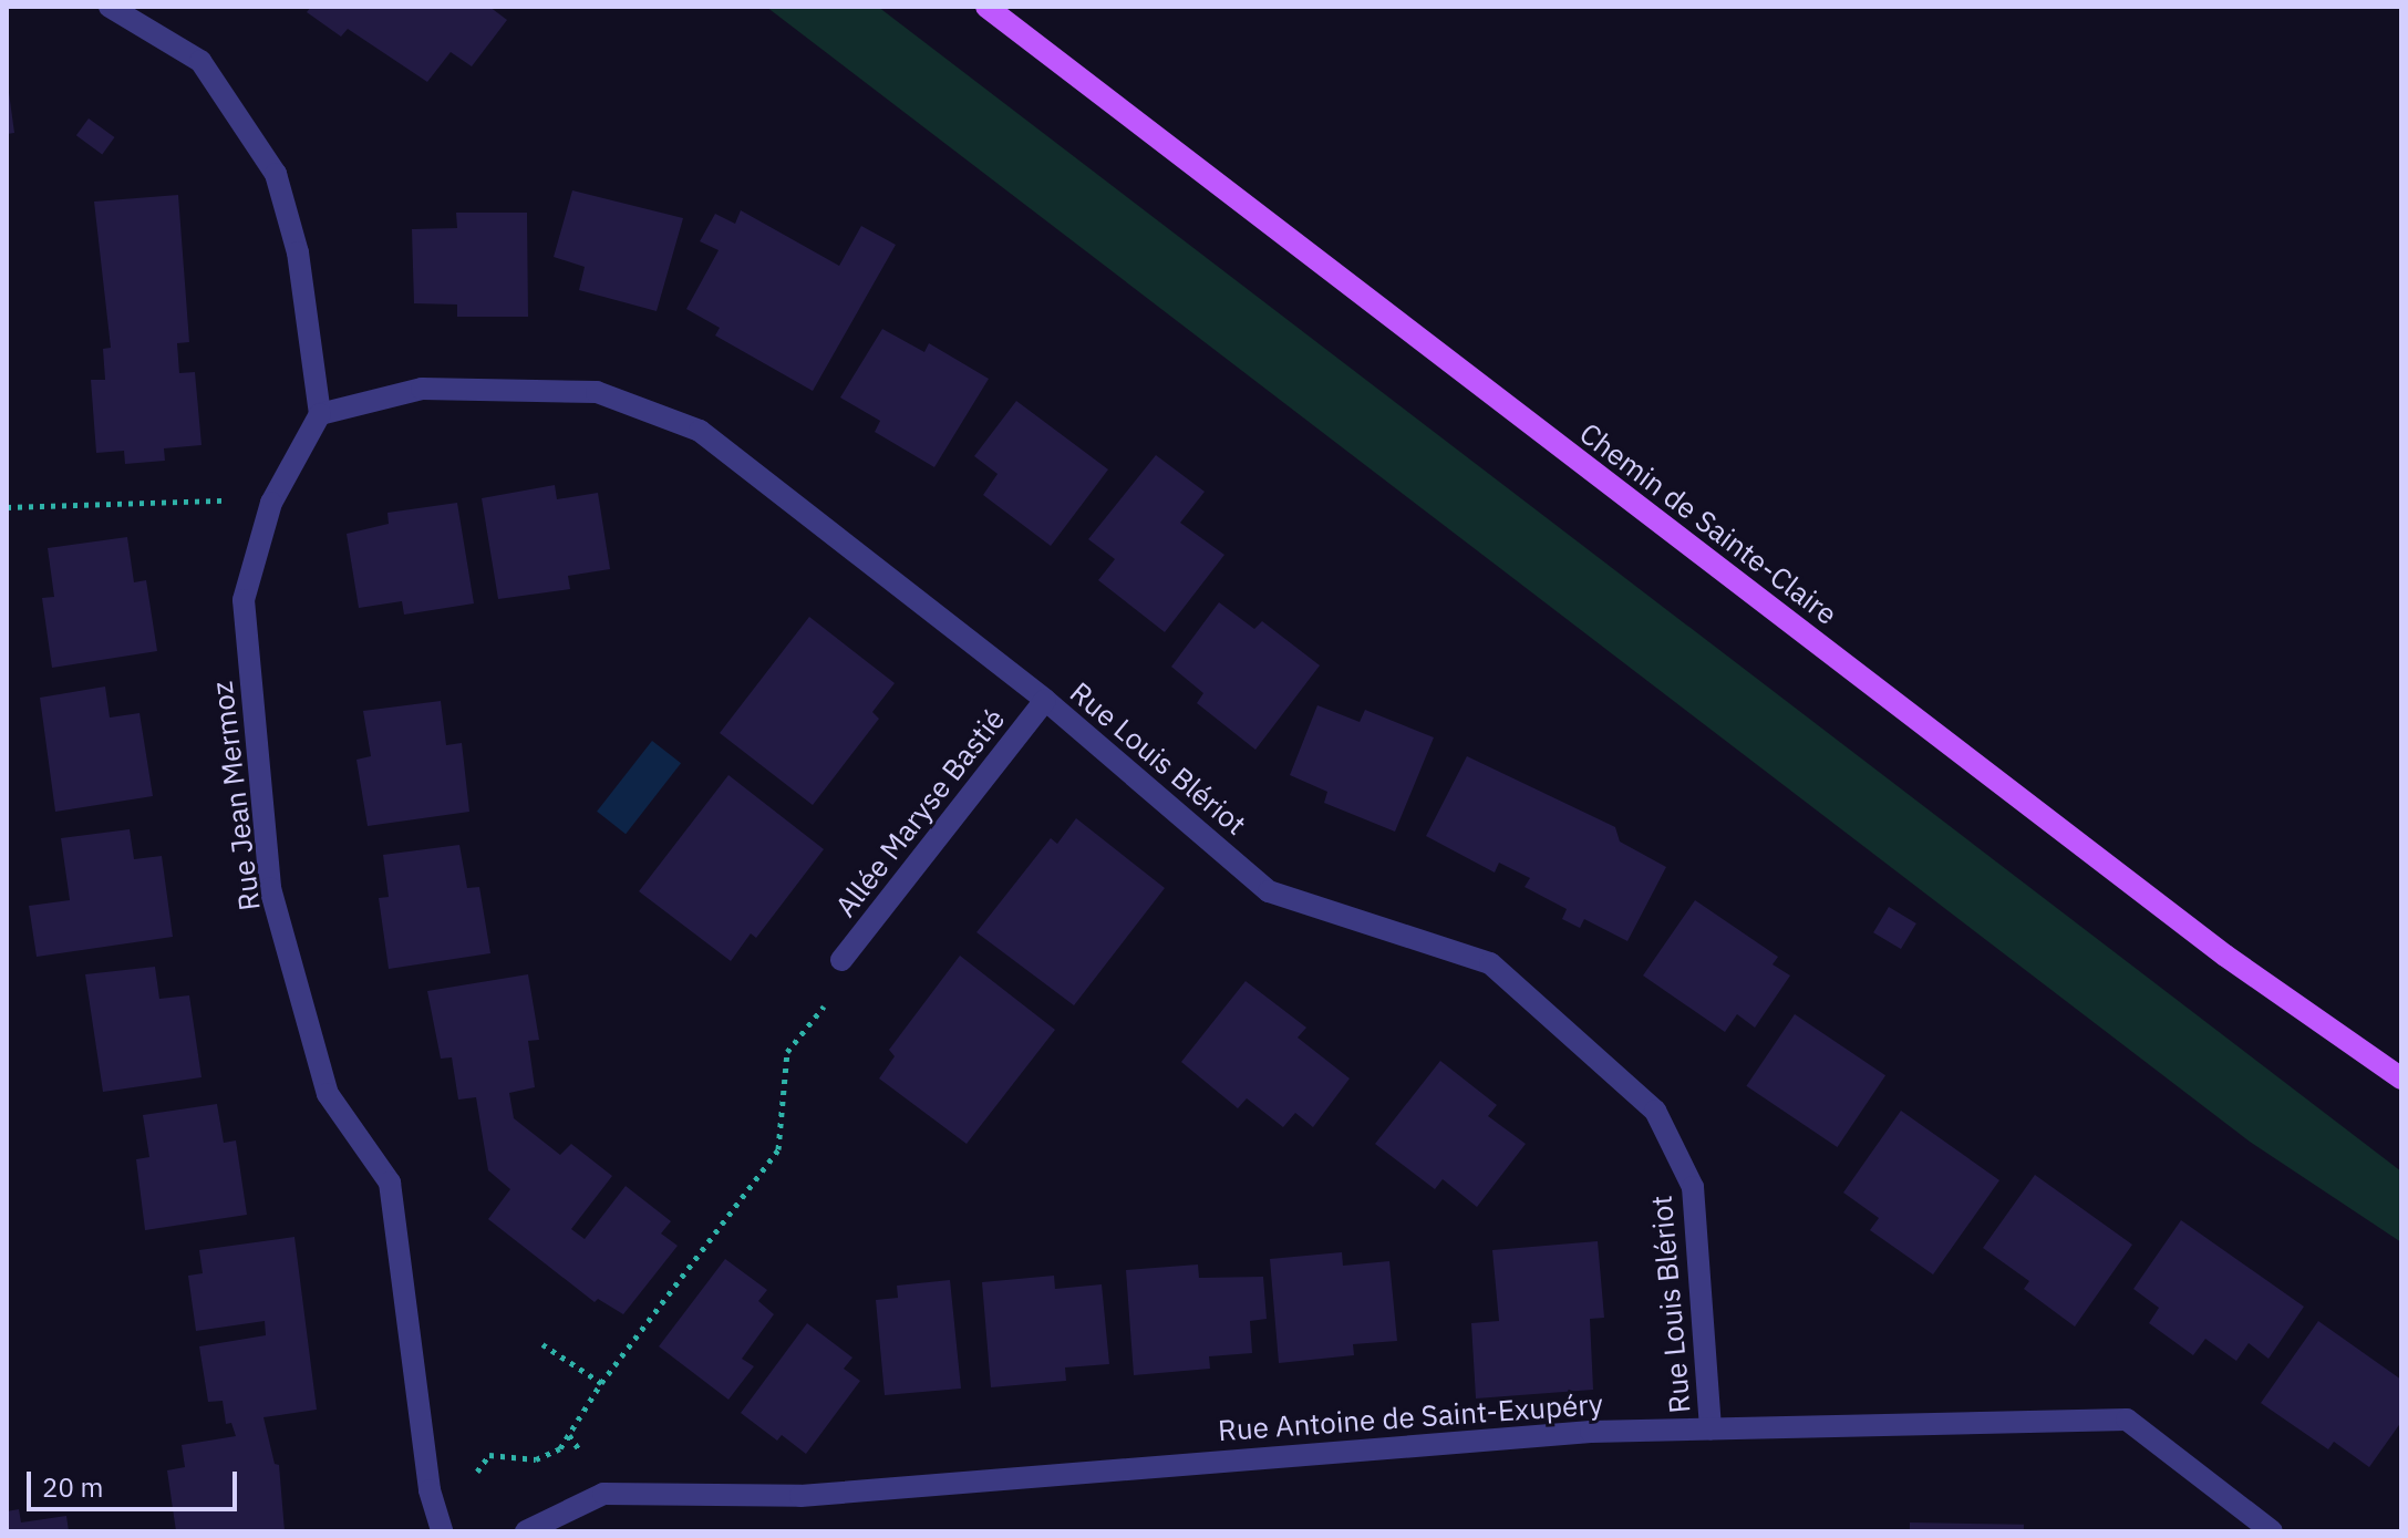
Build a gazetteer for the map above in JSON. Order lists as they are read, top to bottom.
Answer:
{
  "streets": {
    "main road": ["Chemin de Sainte-Claire"],
    "street": [
      "Rue Louis Blériot",
      "Rue Jean Mermoz",
      "Allée Maryse Bastié",
      "Rue Antoine de Saint-Exupéry"
    ]
  },
  "crossings": [
    ["Rue Louis Blériot", "Rue Jean Mermoz"],
    ["Rue Louis Blériot", "Allée Maryse Bastié"],
    ["Rue Louis Blériot", "Rue Antoine de Saint-Exupéry"]
  ],
  "scale_bar": "20 m"
}
